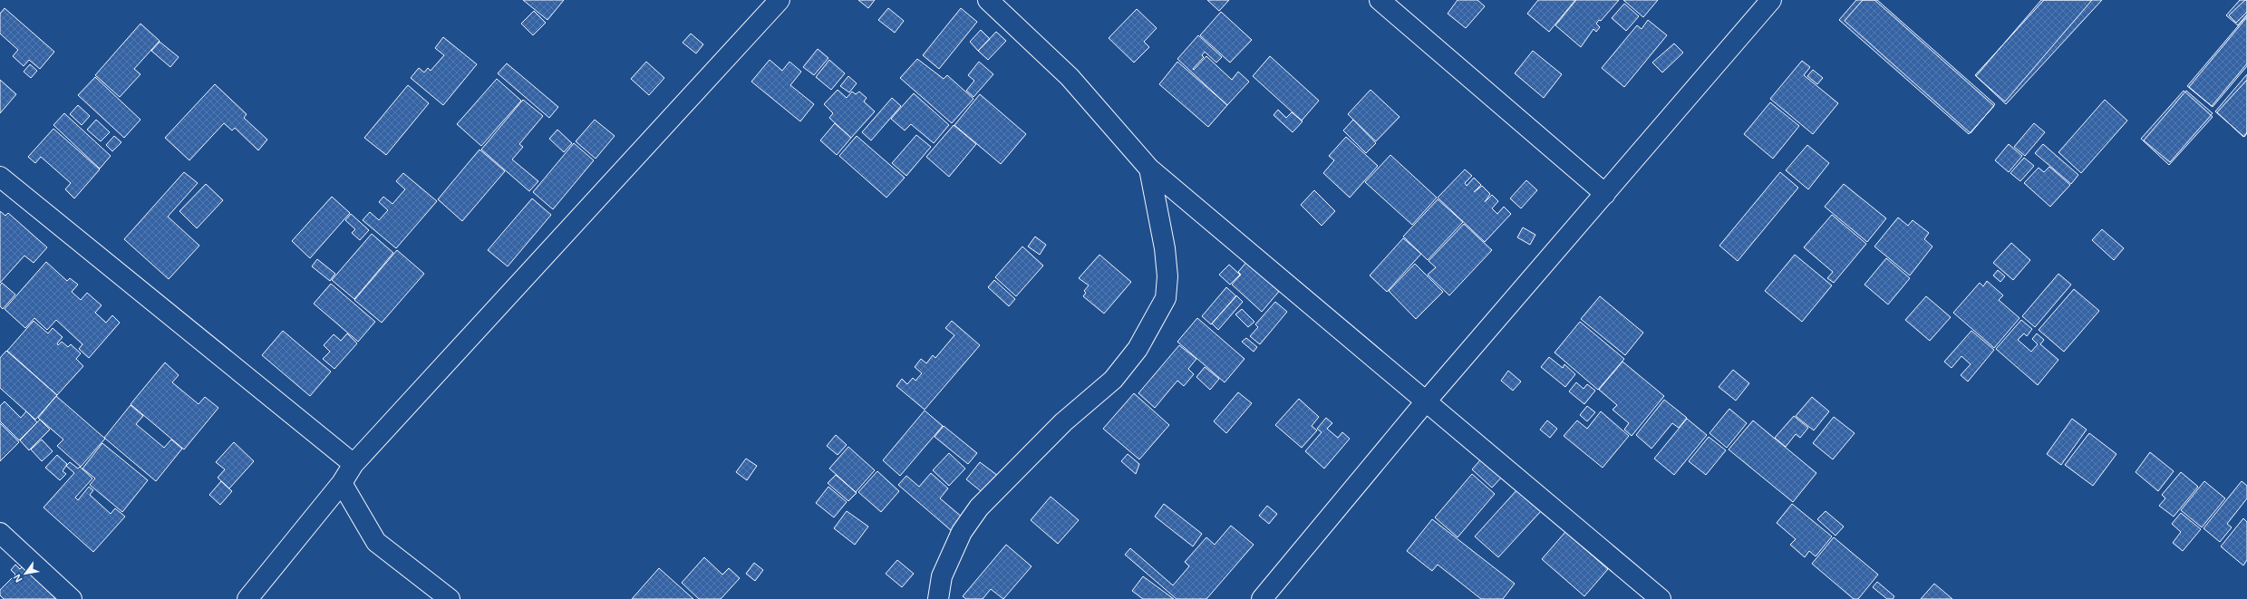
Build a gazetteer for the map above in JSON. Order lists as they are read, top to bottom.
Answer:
{
  "north": "bottom left"
}
